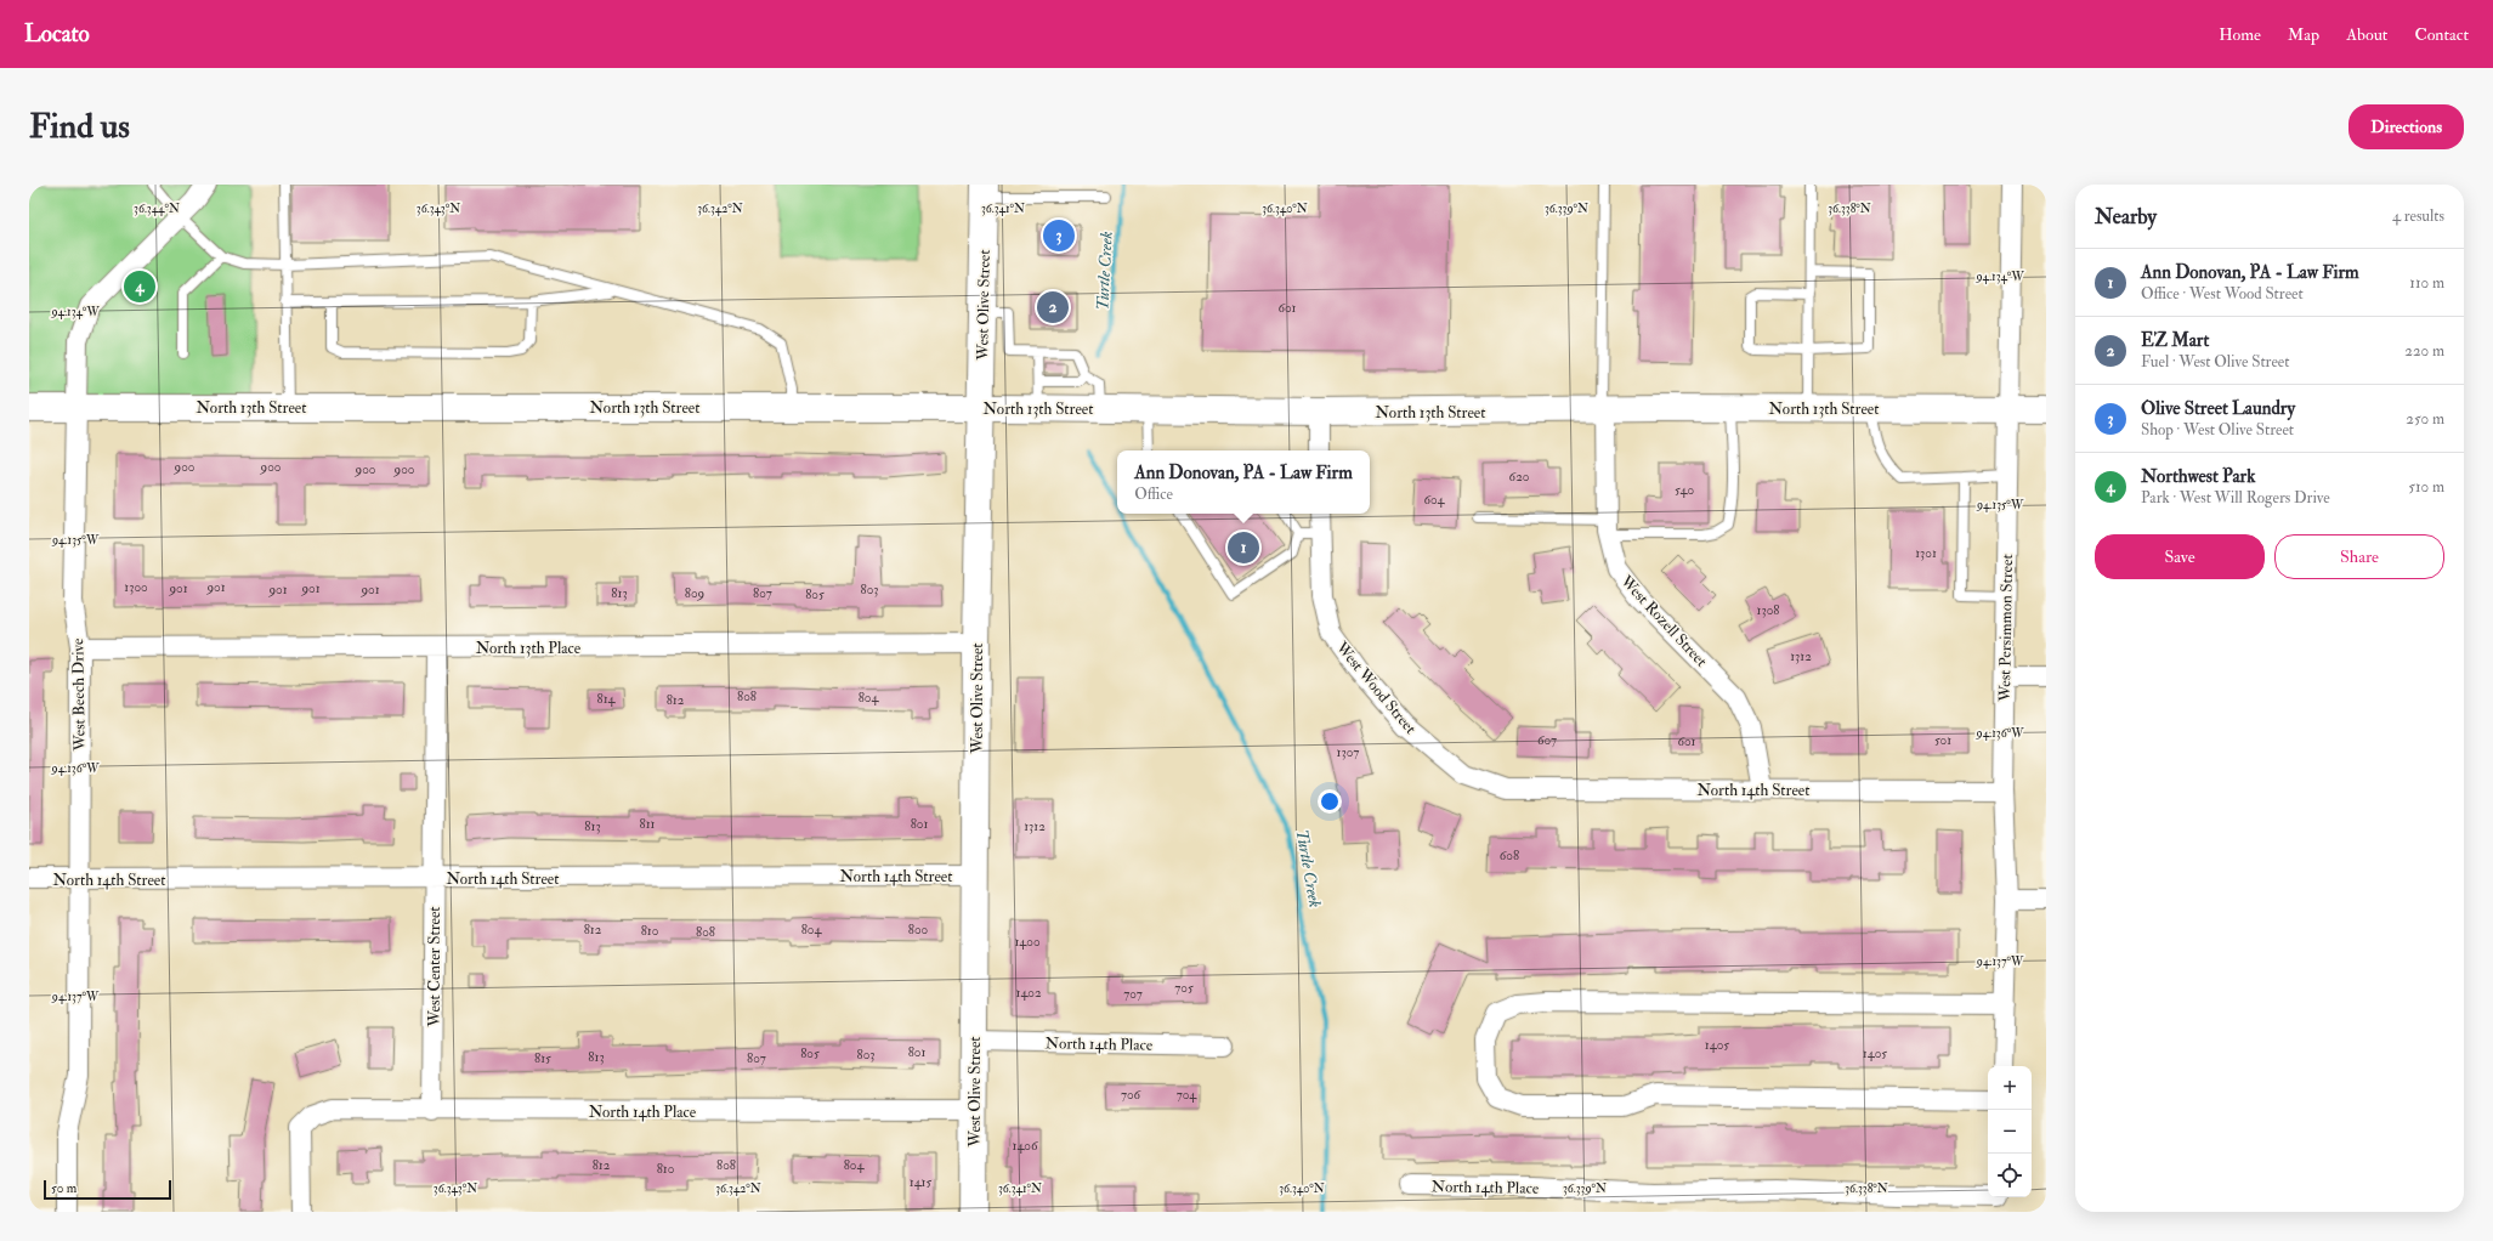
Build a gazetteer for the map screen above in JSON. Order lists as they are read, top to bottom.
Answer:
{
  "streets": {
    "main road": ["West Olive Street", "North 13th Street"],
    "street": [
      "West Rozell Street",
      "West Persimmon Street",
      "North 13th Place",
      "West Wood Street",
      "West Beech Drive",
      "North 14th Street",
      "West Center Street",
      "North 14th Place"
    ]
  },
  "crossings": [
    ["West Olive Street", "North 13th Street"],
    ["West Olive Street", "North 13th Place"],
    ["West Olive Street", "North 14th Street"],
    ["West Olive Street", "North 14th Place"],
    ["North 13th Street", "West Rozell Street"],
    ["North 13th Street", "West Persimmon Street"],
    ["North 13th Street", "West Beech Drive"],
    ["West Rozell Street", "North 14th Street"],
    ["West Persimmon Street", "North 14th Street"],
    ["North 13th Place", "West Beech Drive"],
    ["North 13th Place", "West Center Street"],
    ["West Wood Street", "North 14th Street"],
    ["West Beech Drive", "North 14th Street"],
    ["North 14th Street", "West Center Street"],
    ["West Center Street", "North 14th Place"]
  ],
  "water": ["Turtle Creek"],
  "house_numbers": [
    "601",
    "900",
    "900",
    "900",
    "900",
    "620",
    "540",
    "604",
    "1301",
    "1300",
    "901",
    "901",
    "901",
    "901",
    "901",
    "803",
    "813",
    "809",
    "807",
    "805",
    "1308",
    "1312",
    "808",
    "804",
    "814",
    "812",
    "607",
    "501",
    "601",
    "1307",
    "811",
    "801",
    "813",
    "1312",
    "608",
    "812",
    "804",
    "800",
    "810",
    "808",
    "1400",
    "705",
    "1402",
    "707",
    "1405",
    "801",
    "805",
    "1405",
    "803",
    "813",
    "815",
    "807",
    "706",
    "704",
    "1406",
    "812",
    "808",
    "804",
    "810",
    "1415"
  ],
  "scale_bar": "50 m",
  "page": {
    "header": "Locato",
    "nav": [
      "Home",
      "Map",
      "About",
      "Contact"
    ],
    "buttons": [
      "Directions",
      ["Save", "Share"]
    ],
    "title": "Find us",
    "heading": ["Nearby", "4 results"],
    "pins": [
      "3",
      "4",
      "2",
      "1"
    ],
    "list": [
      {
        "mark": "1",
        "name": "Ann Donovan, PA - Law Firm",
        "note": "Office · West Wood Street",
        "value": "110 m"
      },
      {
        "mark": "2",
        "name": "EZ Mart",
        "note": "Fuel · West Olive Street",
        "value": "220 m"
      },
      {
        "mark": "3",
        "name": "Olive Street Laundry",
        "note": "Shop · West Olive Street",
        "value": "250 m"
      },
      {
        "mark": "4",
        "name": "Northwest Park",
        "note": "Park · West Will Rogers Drive",
        "value": "510 m"
      }
    ],
    "popup": ["Ann Donovan, PA - Law Firm", "Office"],
    "map_buttons": ["+", "−"],
    "scale": "50 m"
  },
  "coordinates": [
    "36.344°N",
    "36.343°N",
    "36.342°N",
    "36.341°N",
    "36.340°N",
    "36.339°N",
    "36.338°N",
    "94.134°W",
    "94.135°W",
    "94.136°W",
    "94.137°W"
  ]
}
